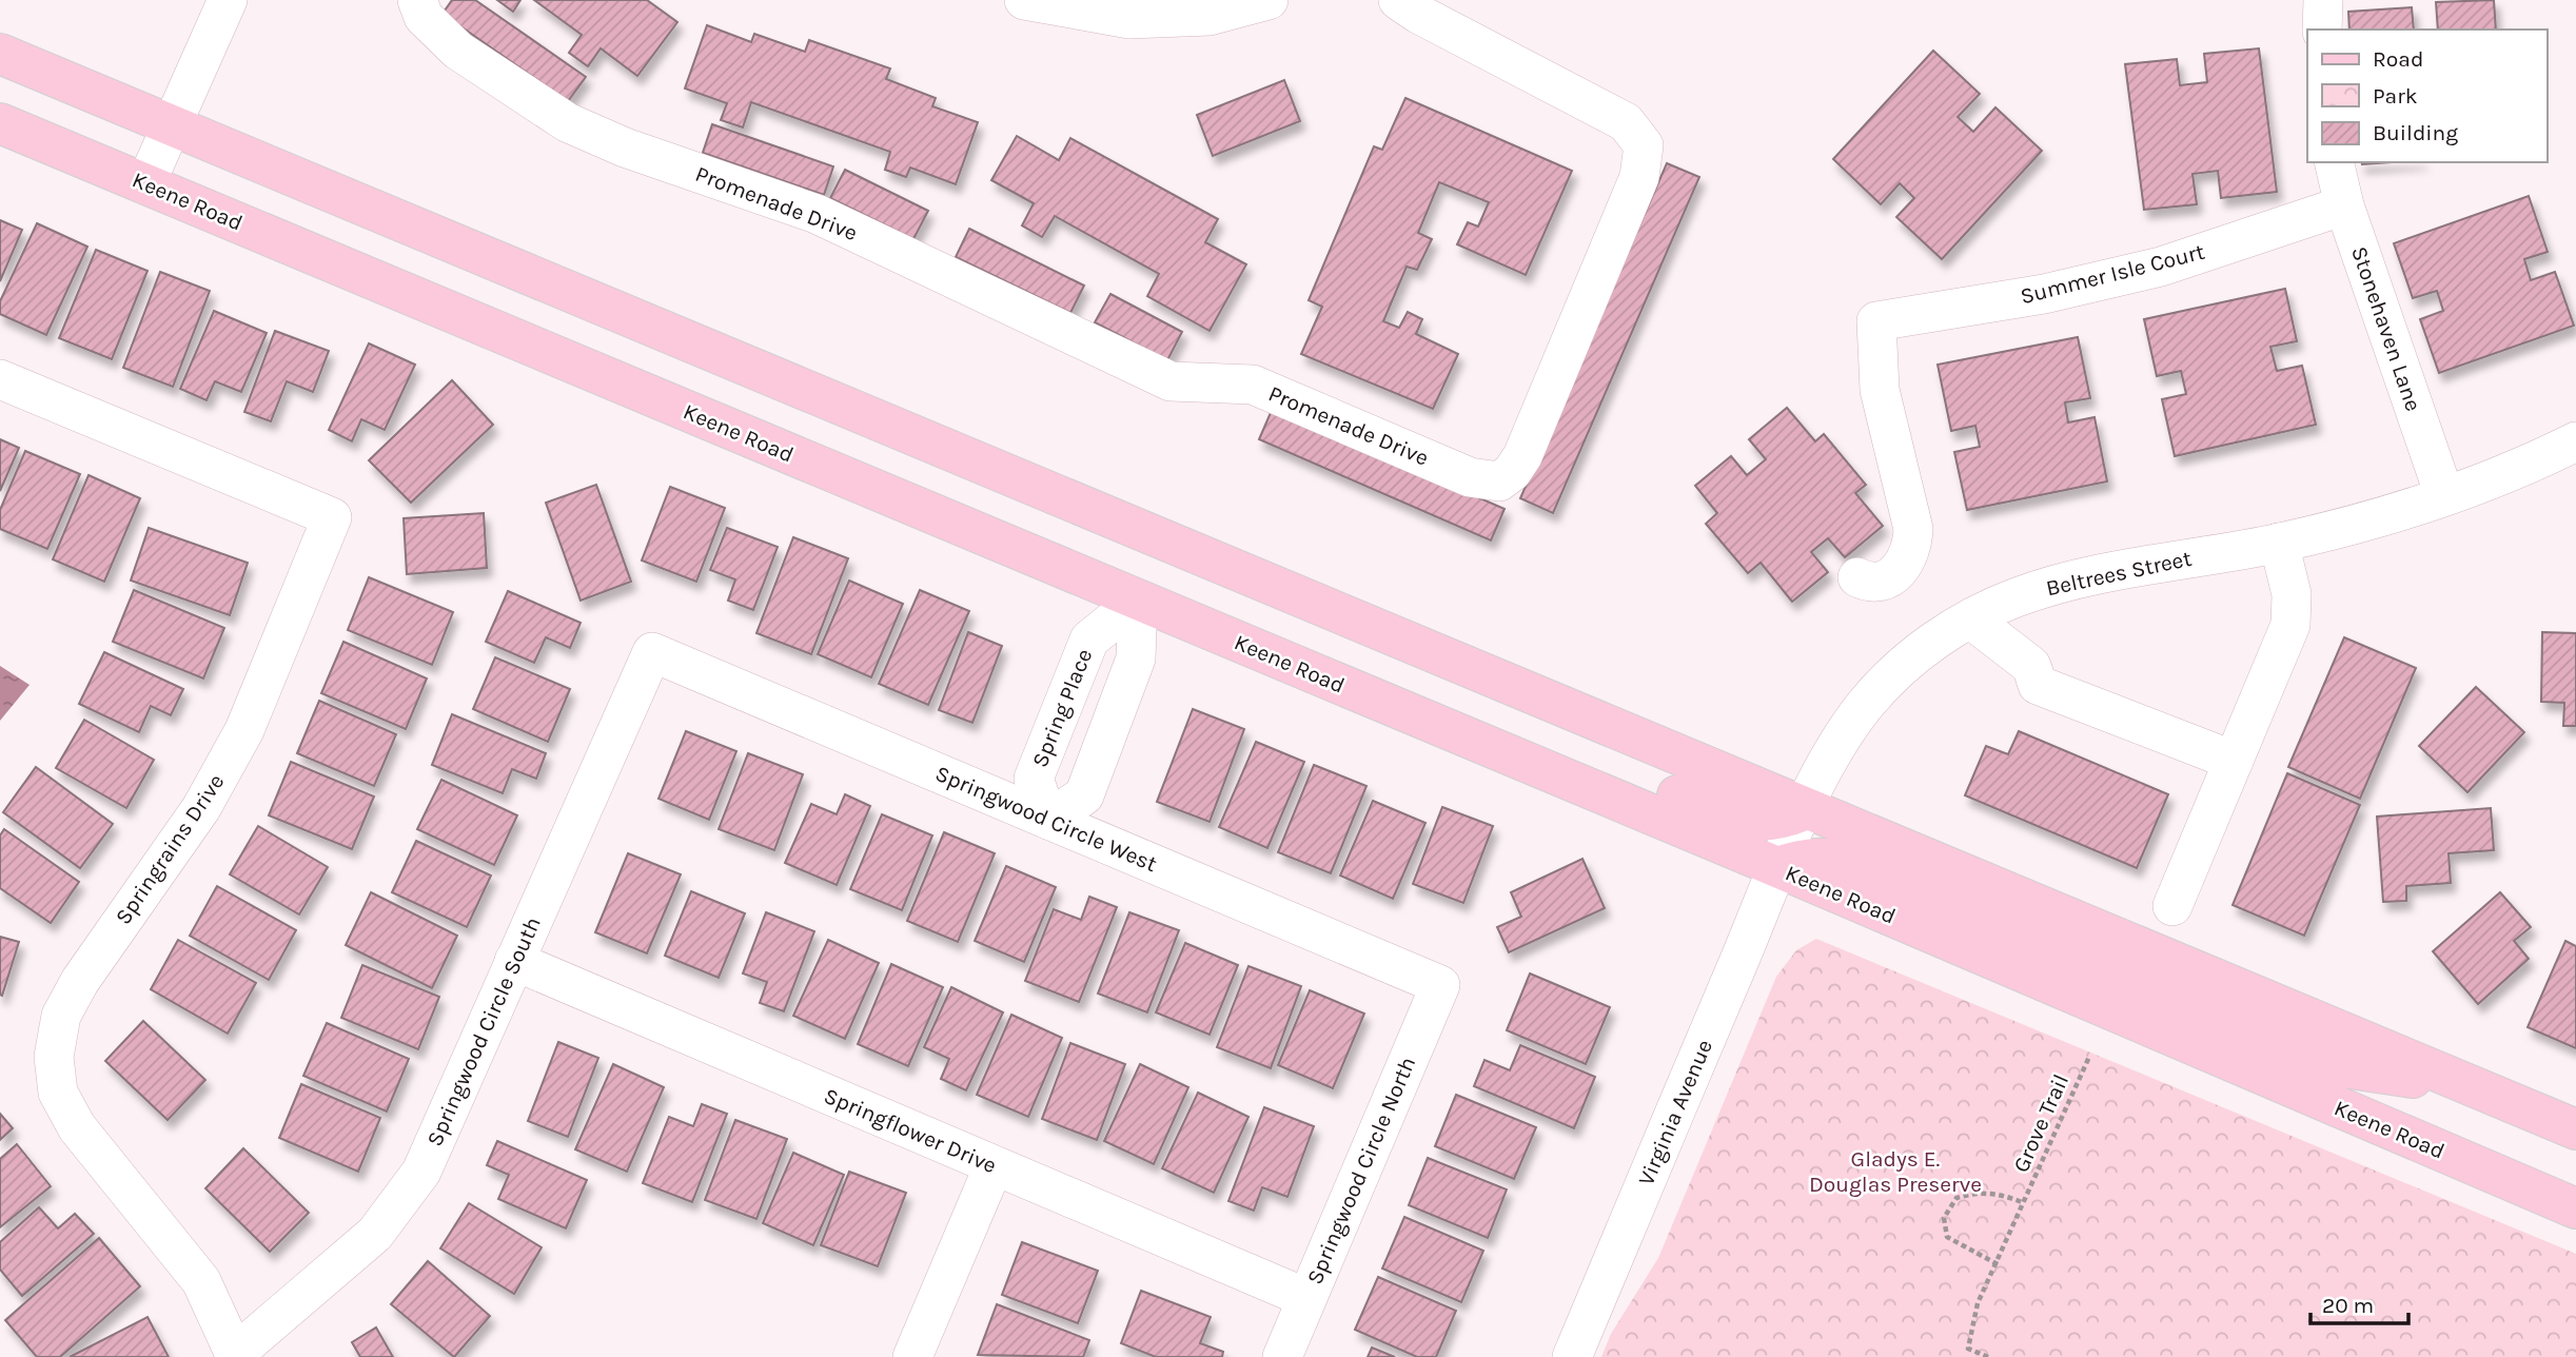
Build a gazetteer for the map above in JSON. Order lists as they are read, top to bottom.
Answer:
{
  "streets": {
    "main road": ["Keene Road"],
    "street": [
      "Promenade Drive",
      "Summer Isle Court",
      "Stonehaven Lane",
      "Beltrees Street",
      "Spring Place",
      "Springwood Circle West",
      "Springrains Drive",
      "Springwood Circle South",
      "Virginia Avenue",
      "Springflower Drive",
      "Springwood Circle North"
    ],
    "path": ["Grove Trail"]
  },
  "crossings": [
    ["Keene Road", "Beltrees Street"],
    ["Keene Road", "Spring Place"],
    ["Keene Road", "Virginia Avenue"],
    ["Summer Isle Court", "Stonehaven Lane"],
    ["Stonehaven Lane", "Beltrees Street"],
    ["Beltrees Street", "Virginia Avenue"],
    ["Spring Place", "Springwood Circle West"],
    ["Springwood Circle West", "Springwood Circle South"],
    ["Springwood Circle West", "Springwood Circle North"],
    ["Springrains Drive", "Springwood Circle South"],
    ["Springwood Circle South", "Springflower Drive"],
    ["Springflower Drive", "Springwood Circle North"]
  ],
  "parks": ["Gladys E. Douglas Preserve"],
  "legend": ["Road", "Park", "Building"],
  "scale_bar": "20 m"
}
